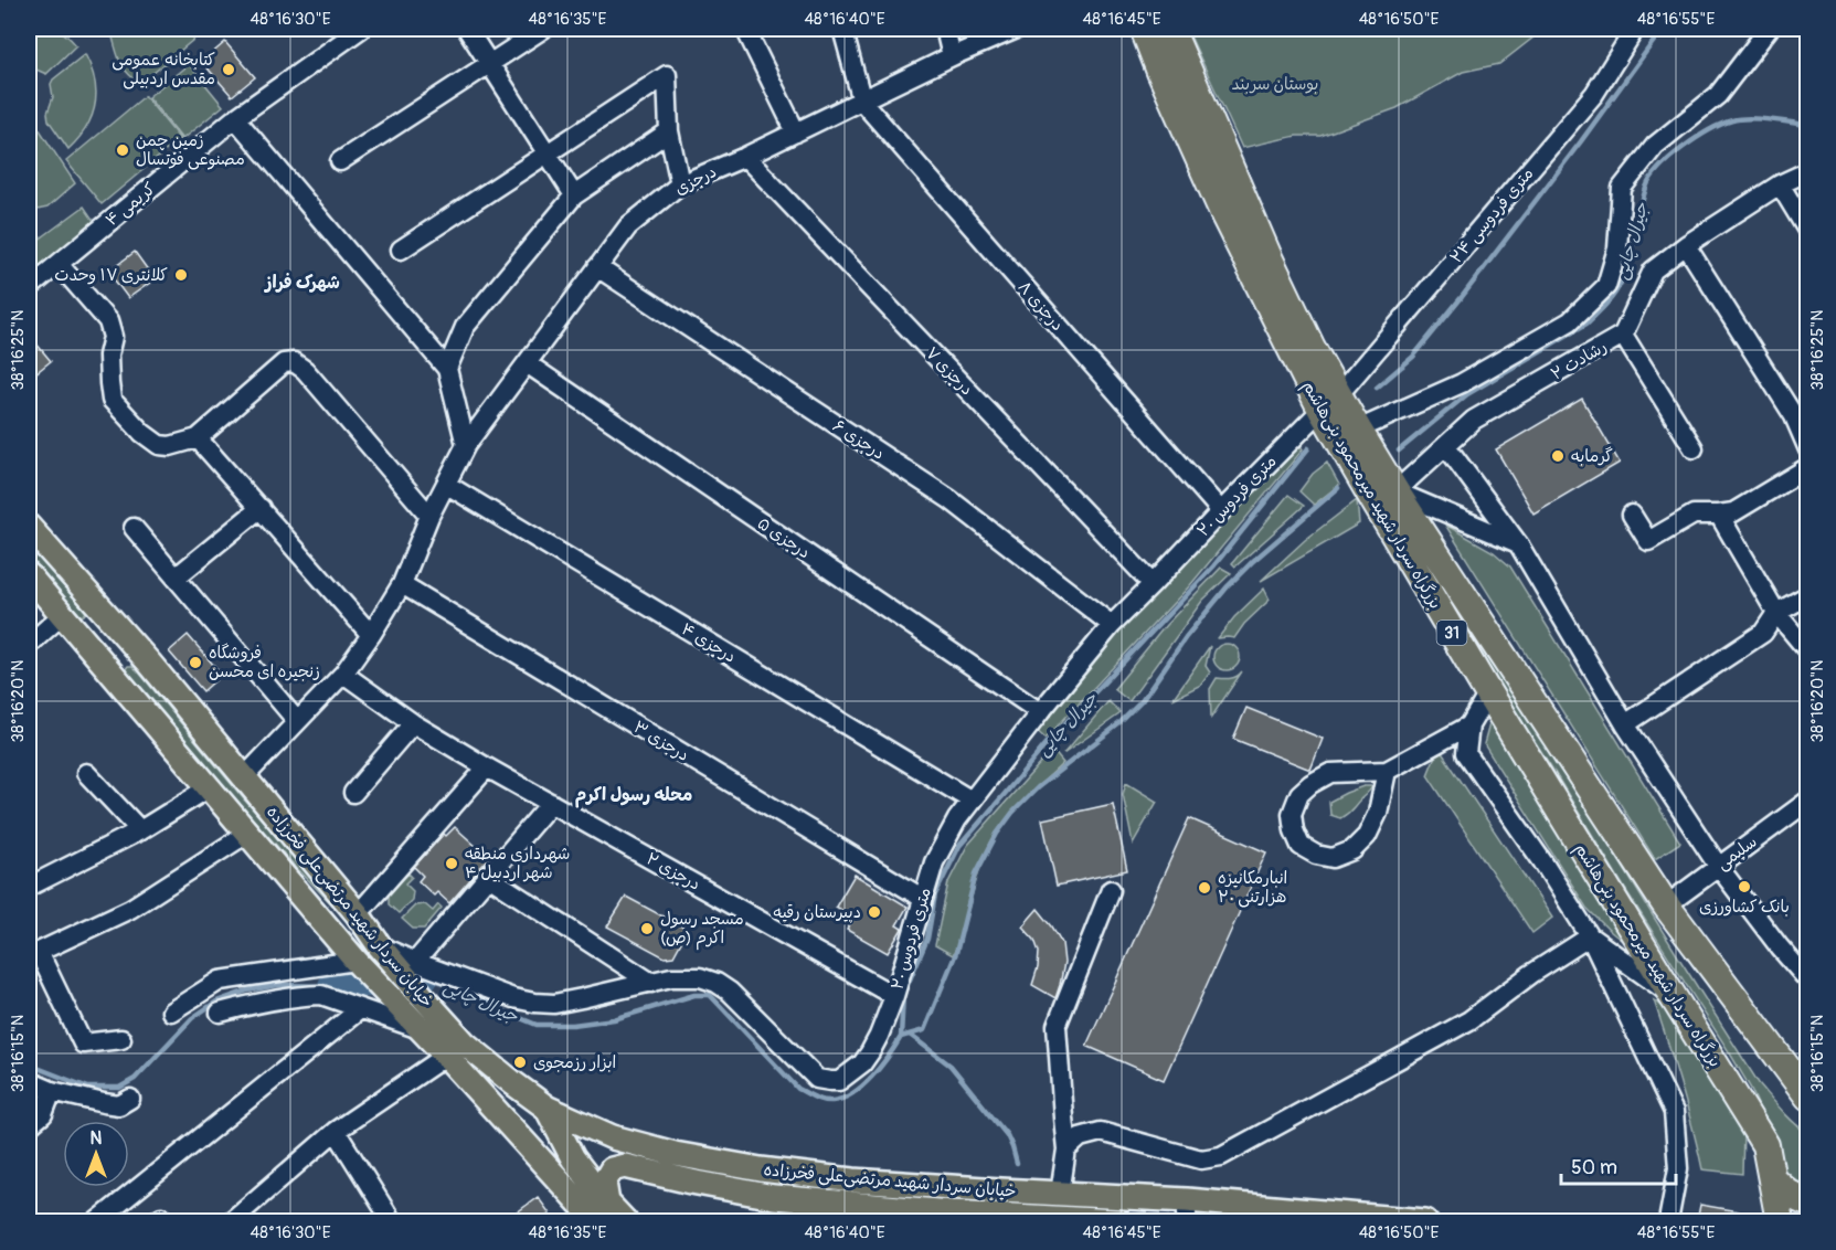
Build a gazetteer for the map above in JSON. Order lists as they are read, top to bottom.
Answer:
{
  "streets": {
    "highway": ["بزرگراه سردار شهید میرمحمود بنی‌هاشم", "31"],
    "main road": ["خیابان سردار شهید مرتضی‌علی فخرزاده"],
    "street": [
      "درجزی",
      "کریمی ۴",
      "۲۴ متری فردوسی",
      "درجزی ۸",
      "رشادت ۲",
      "درجزی ۷",
      "درجزی ۶",
      "۲۰ متری فردوس",
      "درجزی ۵",
      "درجزی ۴",
      "درجزی ۳",
      "سلیمی",
      "درجزی ۲"
    ]
  },
  "crossings": [
    ["درجزی", "درجزی ۸"],
    ["درجزی", "درجزی ۷"],
    ["درجزی", "درجزی ۶"],
    ["درجزی", "درجزی ۵"],
    ["درجزی", "درجزی ۴"],
    ["درجزی", "درجزی ۳"],
    ["درجزی", "درجزی ۲"],
    ["درجزی", "خیابان سردار شهید مرتضی‌علی فخرزاده"],
    ["۲۴ متری فردوسی", "بزرگراه سردار شهید میرمحمود بنی‌هاشم"],
    ["۲۴ متری فردوسی", "۲۰ متری فردوس"],
    ["درجزی ۸", "۲۰ متری فردوس"],
    ["رشادت ۲", "بزرگراه سردار شهید میرمحمود بنی‌هاشم"],
    ["درجزی ۷", "۲۰ متری فردوس"],
    ["درجزی ۶", "۲۰ متری فردوس"],
    ["بزرگراه سردار شهید میرمحمود بنی‌هاشم", "۲۰ متری فردوس"],
    ["بزرگراه سردار شهید میرمحمود بنی‌هاشم", "سلیمی"],
    ["۲۰ متری فردوس", "درجزی ۵"],
    ["۲۰ متری فردوس", "درجزی ۴"],
    ["۲۰ متری فردوس", "درجزی ۳"],
    ["۲۰ متری فردوس", "درجزی ۲"],
    ["۲۰ متری فردوس", "خیابان سردار شهید مرتضی‌علی فخرزاده"]
  ],
  "districts": ["شهرک فراز", "محله رسول اکرم"],
  "water": ["جیرال چایی"],
  "parks": ["بوستان سربند"],
  "places": [
    "کتابخانه عمومی مقدس اردبیلی",
    "زمین چمن مصنوعی فوتسال",
    "کلانتری ۱۷ وحدت",
    "گرمابه",
    "فروشگاه زنجیره ای محسن",
    "شهرداری منطقه ۴ شهر اردبیل",
    "بانک کشاورزی",
    "انبارمکانیزه ۲۰ هزارتنی",
    "دبیرستان رقیه",
    "مسجد رسول اکرم (ص)",
    "ابزار رزمجوی"
  ],
  "scale_bar": "50 m",
  "north": "top",
  "coordinates": [
    "48°16'30\"E",
    "48°16'35\"E",
    "48°16'40\"E",
    "48°16'45\"E",
    "48°16'50\"E",
    "48°16'55\"E",
    "38°16'25\"N",
    "38°16'20\"N",
    "38°16'15\"N"
  ]
}
